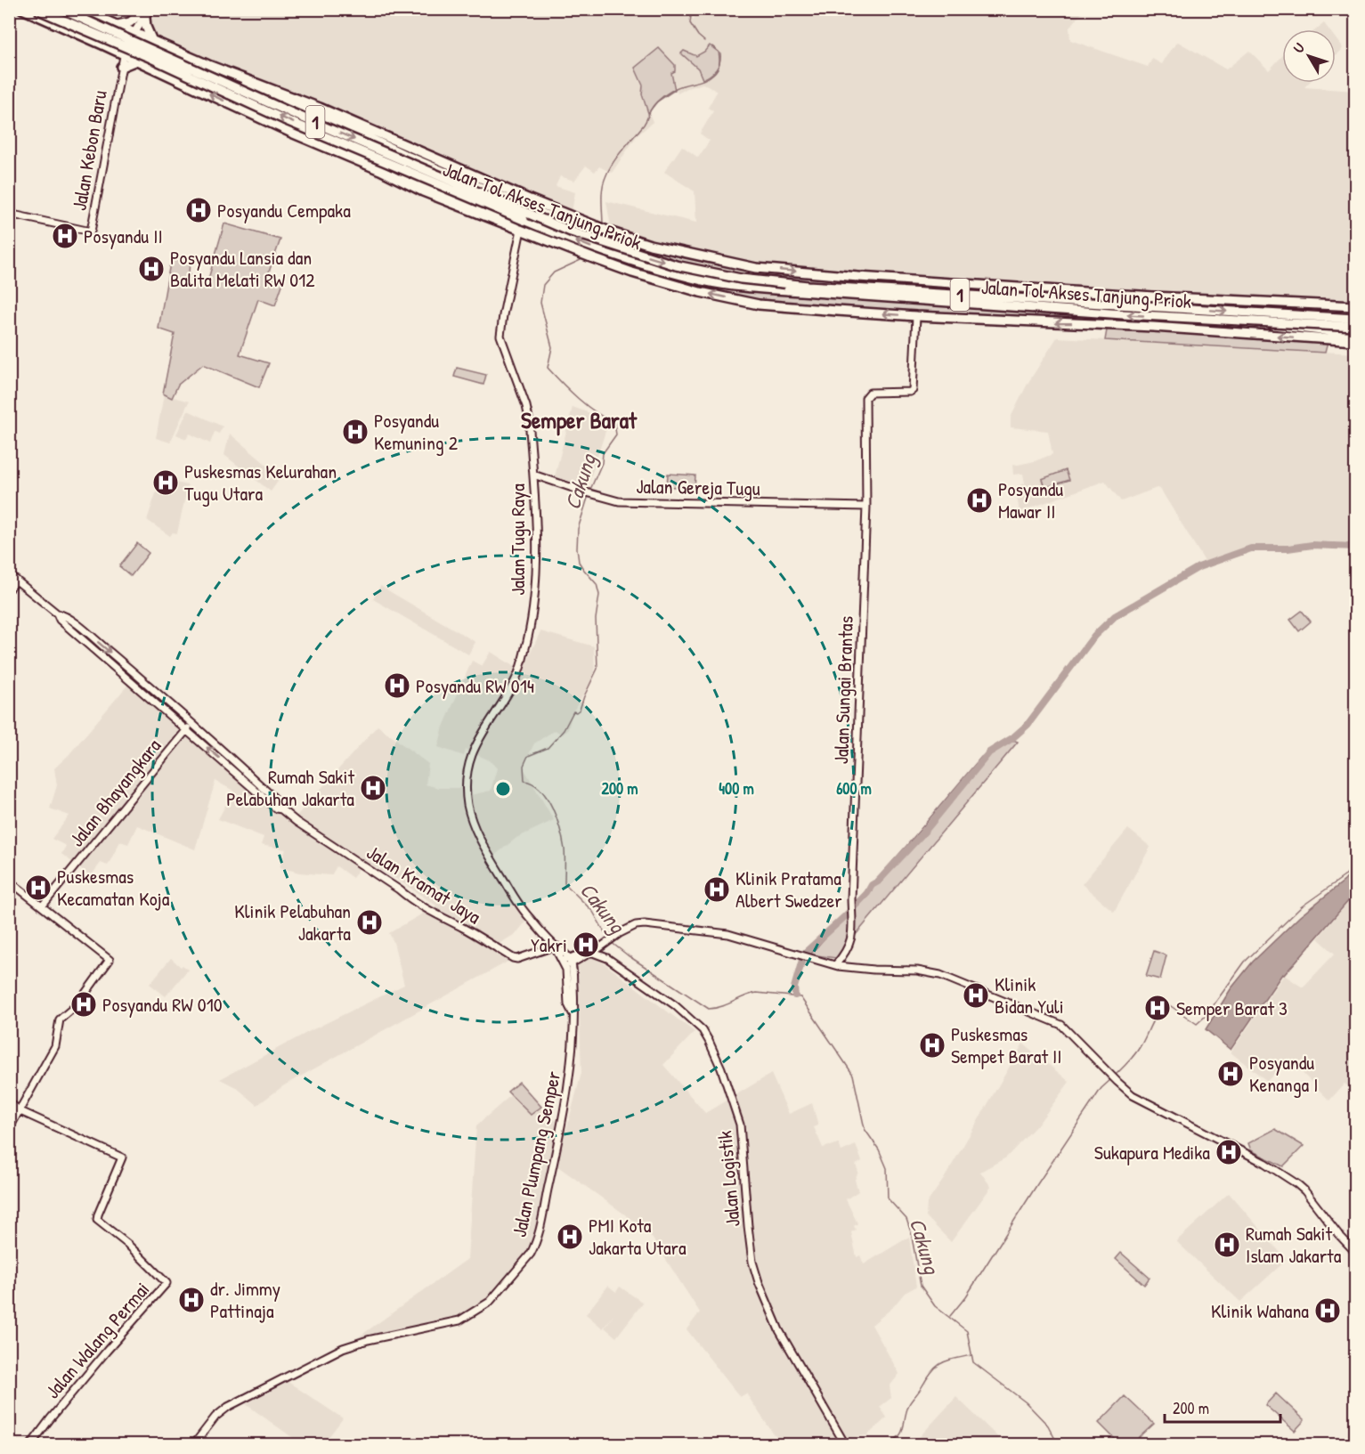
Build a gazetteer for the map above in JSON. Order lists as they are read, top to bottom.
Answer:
{
  "streets": {
    "highway": ["1", "Jalan Tol Akses Tanjung Priok"],
    "street": [
      "Jalan Kebon Baru",
      "Jalan Gereja Tugu",
      "Jalan Tugu Raya",
      "Jalan Sungai Brantas",
      "Jalan Bhayangkara",
      "Jalan Kramat Jaya",
      "Jalan Plumpang Semper",
      "Jalan Logistik",
      "Jalan Walang Permai"
    ]
  },
  "crossings": [
    ["Jalan Gereja Tugu", "Jalan Tugu Raya"],
    ["Jalan Gereja Tugu", "Jalan Sungai Brantas"],
    ["Jalan Tugu Raya", "Jalan Kramat Jaya"],
    ["Jalan Bhayangkara", "Jalan Kramat Jaya"]
  ],
  "districts": ["Semper Barat"],
  "water": ["Cakung"],
  "places": {
    "hospital": [
      "Posyandu Cempaka",
      "Posyandu II",
      "Posyandu Lansia dan Balita Melati RW 012",
      "Posyandu Kemuning 2",
      "Puskesmas Kelurahan Tugu Utara",
      "Posyandu Mawar II",
      "Posyandu RW 014",
      "Rumah Sakit Pelabuhan Jakarta",
      "Puskesmas Kecamatan Koja",
      "Klinik Pratama Albert Swedzer",
      "Klinik Pelabuhan Jakarta",
      "Yakri",
      "Klinik Bidan Yuli",
      "Posyandu RW 010",
      "Semper Barat 3",
      "Puskesmas Sempet Barat II",
      "Posyandu Kenanga I",
      "Sukapura Medika",
      "PMI Kota Jakarta Utara",
      "Rumah Sakit Islam Jakarta",
      "dr. Jimmy Pattinaja",
      "Klinik Wahana"
    ]
  },
  "scale_bar": "200 m",
  "north": "top left",
  "rings": ["200 m", "400 m", "600 m"]
}
